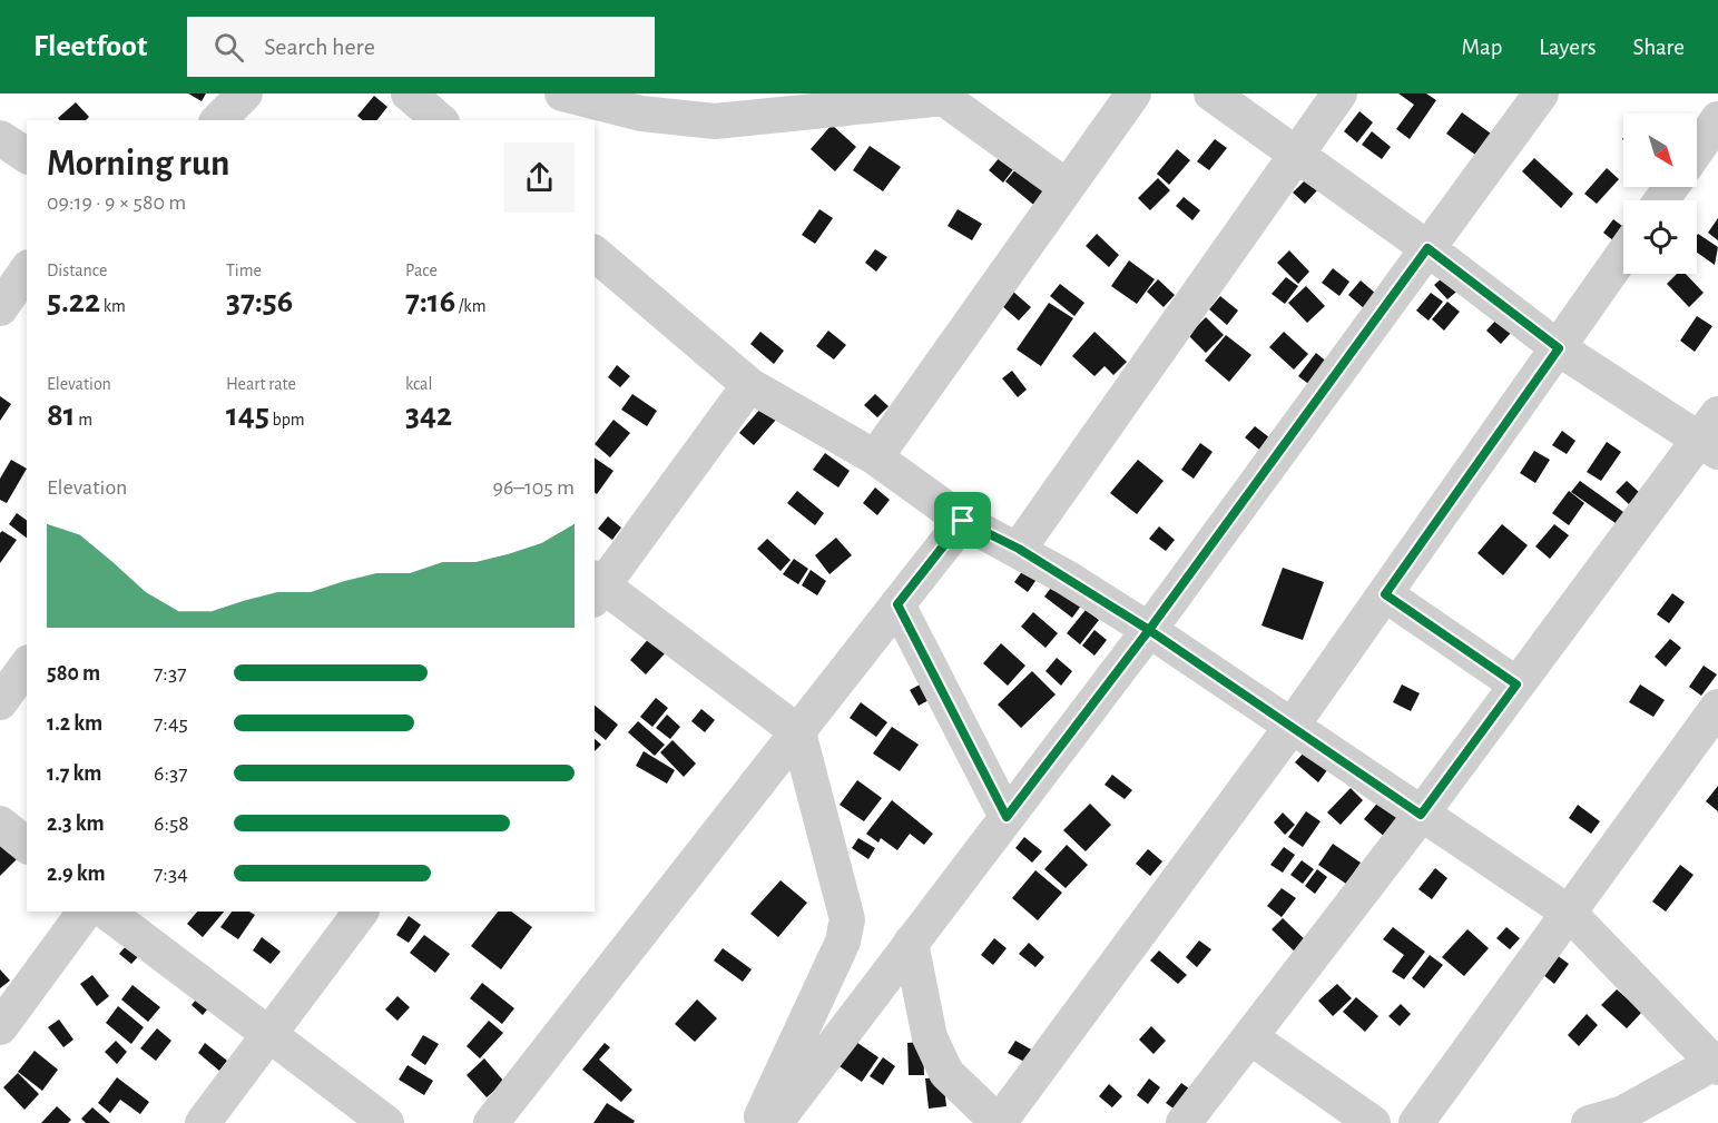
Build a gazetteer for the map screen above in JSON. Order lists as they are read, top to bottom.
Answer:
{
  "north": "bottom right",
  "page": {
    "header": "Fleetfoot",
    "search": "Search here",
    "nav": ["Map", "Layers", "Share"],
    "heading": ["Morning run", "09:19 · 9 × 580 m"],
    "stats": [
      ["Distance", "5.22 km"],
      ["Time", "37:56"],
      ["Pace", "7:16 /km"],
      ["Elevation", "81 m"],
      ["Heart rate", "145 bpm"],
      ["kcal", "342"]
    ],
    "chart": ["Elevation", "96–105 m"],
    "list": [
      {
        "name": "580 m",
        "note": "7:37"
      },
      {
        "name": "1.2 km",
        "note": "7:45"
      },
      {
        "name": "1.7 km",
        "note": "6:37"
      },
      {
        "name": "2.3 km",
        "note": "6:58"
      },
      {
        "name": "2.9 km",
        "note": "7:34"
      }
    ]
  }
}
